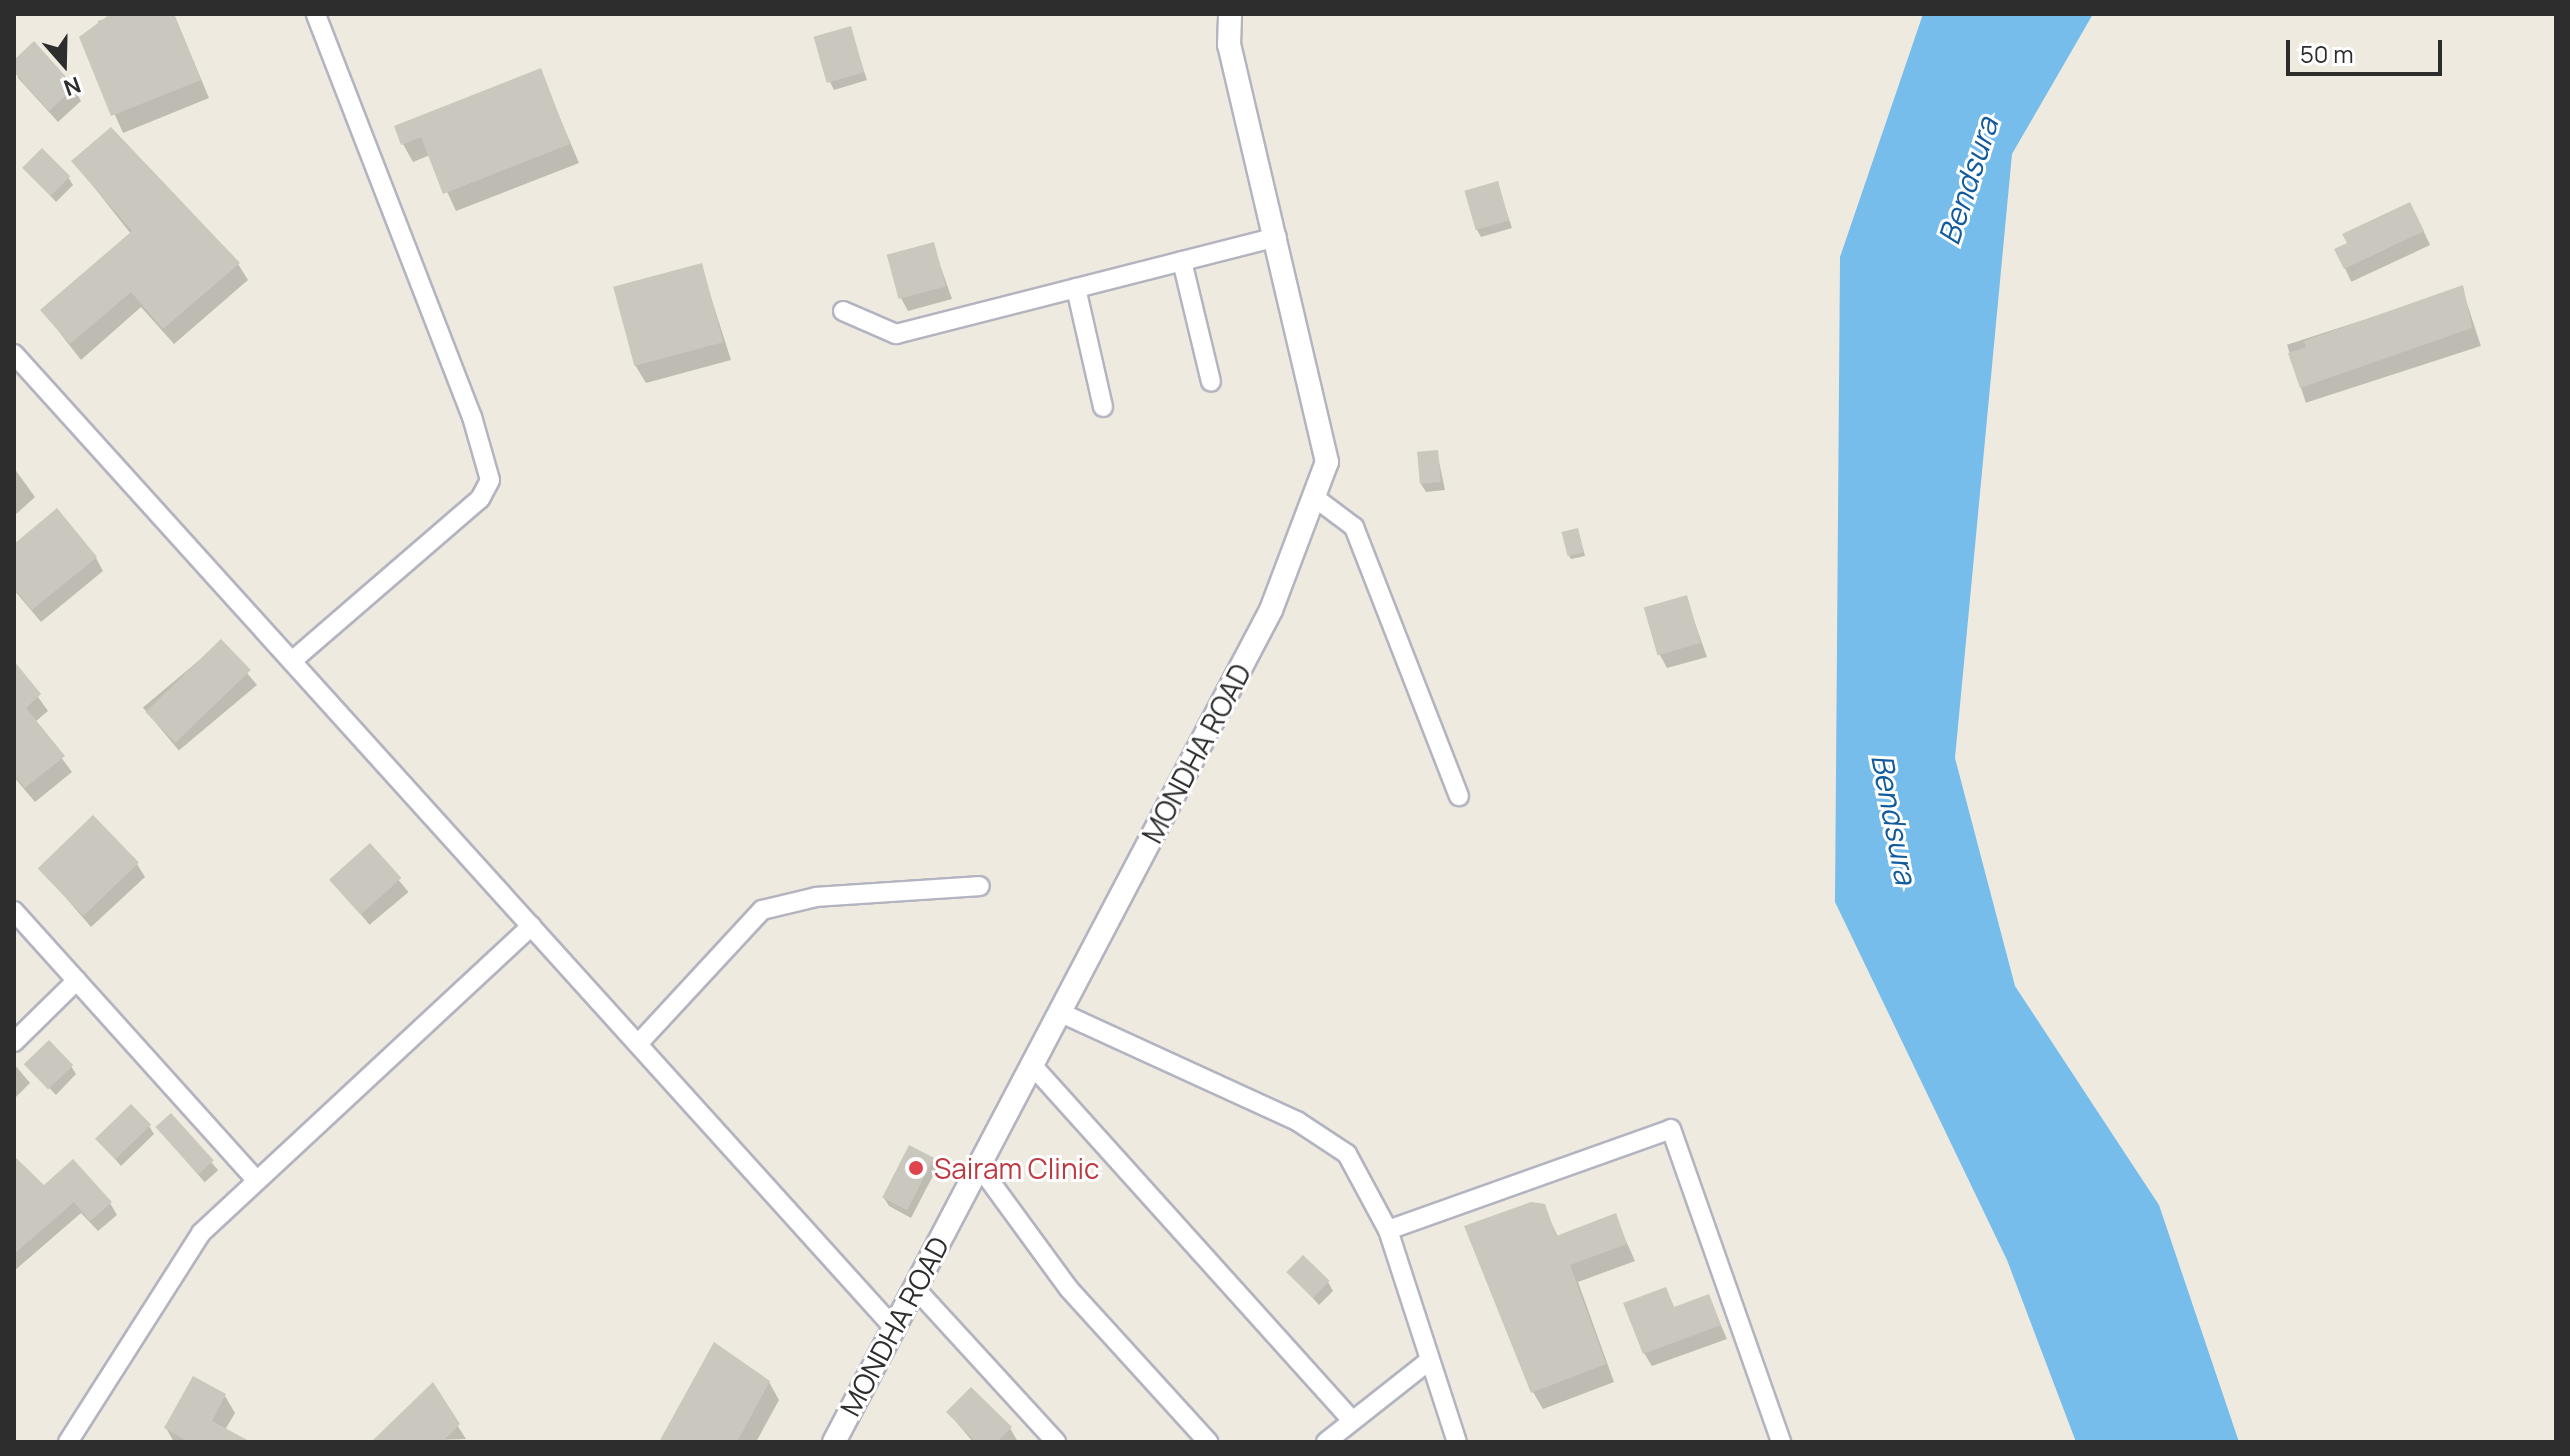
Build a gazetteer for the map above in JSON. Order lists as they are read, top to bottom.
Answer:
{
  "streets": {
    "street": ["MONDHA ROAD"]
  },
  "water": ["Bendsura"],
  "places": ["Sairam Clinic"],
  "scale_bar": "50 m",
  "north": "bottom"
}
